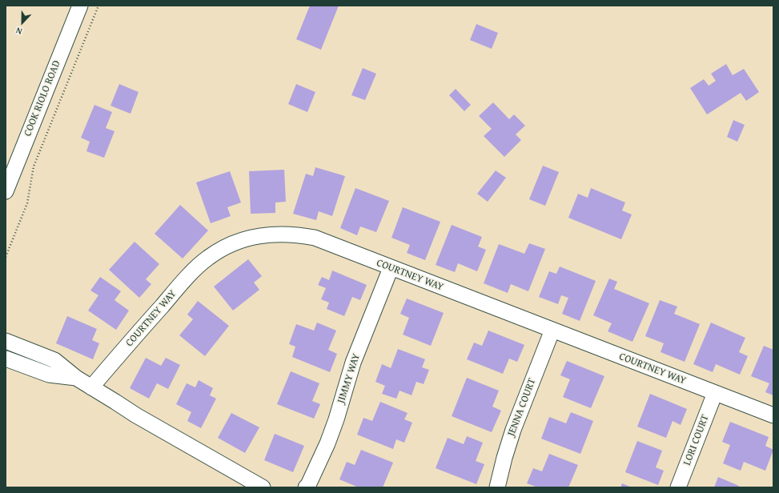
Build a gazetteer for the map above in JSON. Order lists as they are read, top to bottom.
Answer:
{
  "streets": {
    "street": [
      "COOK RIOLO ROAD",
      "COURTNEY WAY",
      "JIMMY WAY",
      "JENNA COURT",
      "LORI COURT"
    ]
  },
  "crossings": [
    ["COURTNEY WAY", "JIMMY WAY"],
    ["COURTNEY WAY", "JENNA COURT"],
    ["COURTNEY WAY", "LORI COURT"]
  ],
  "north": "bottom"
}
